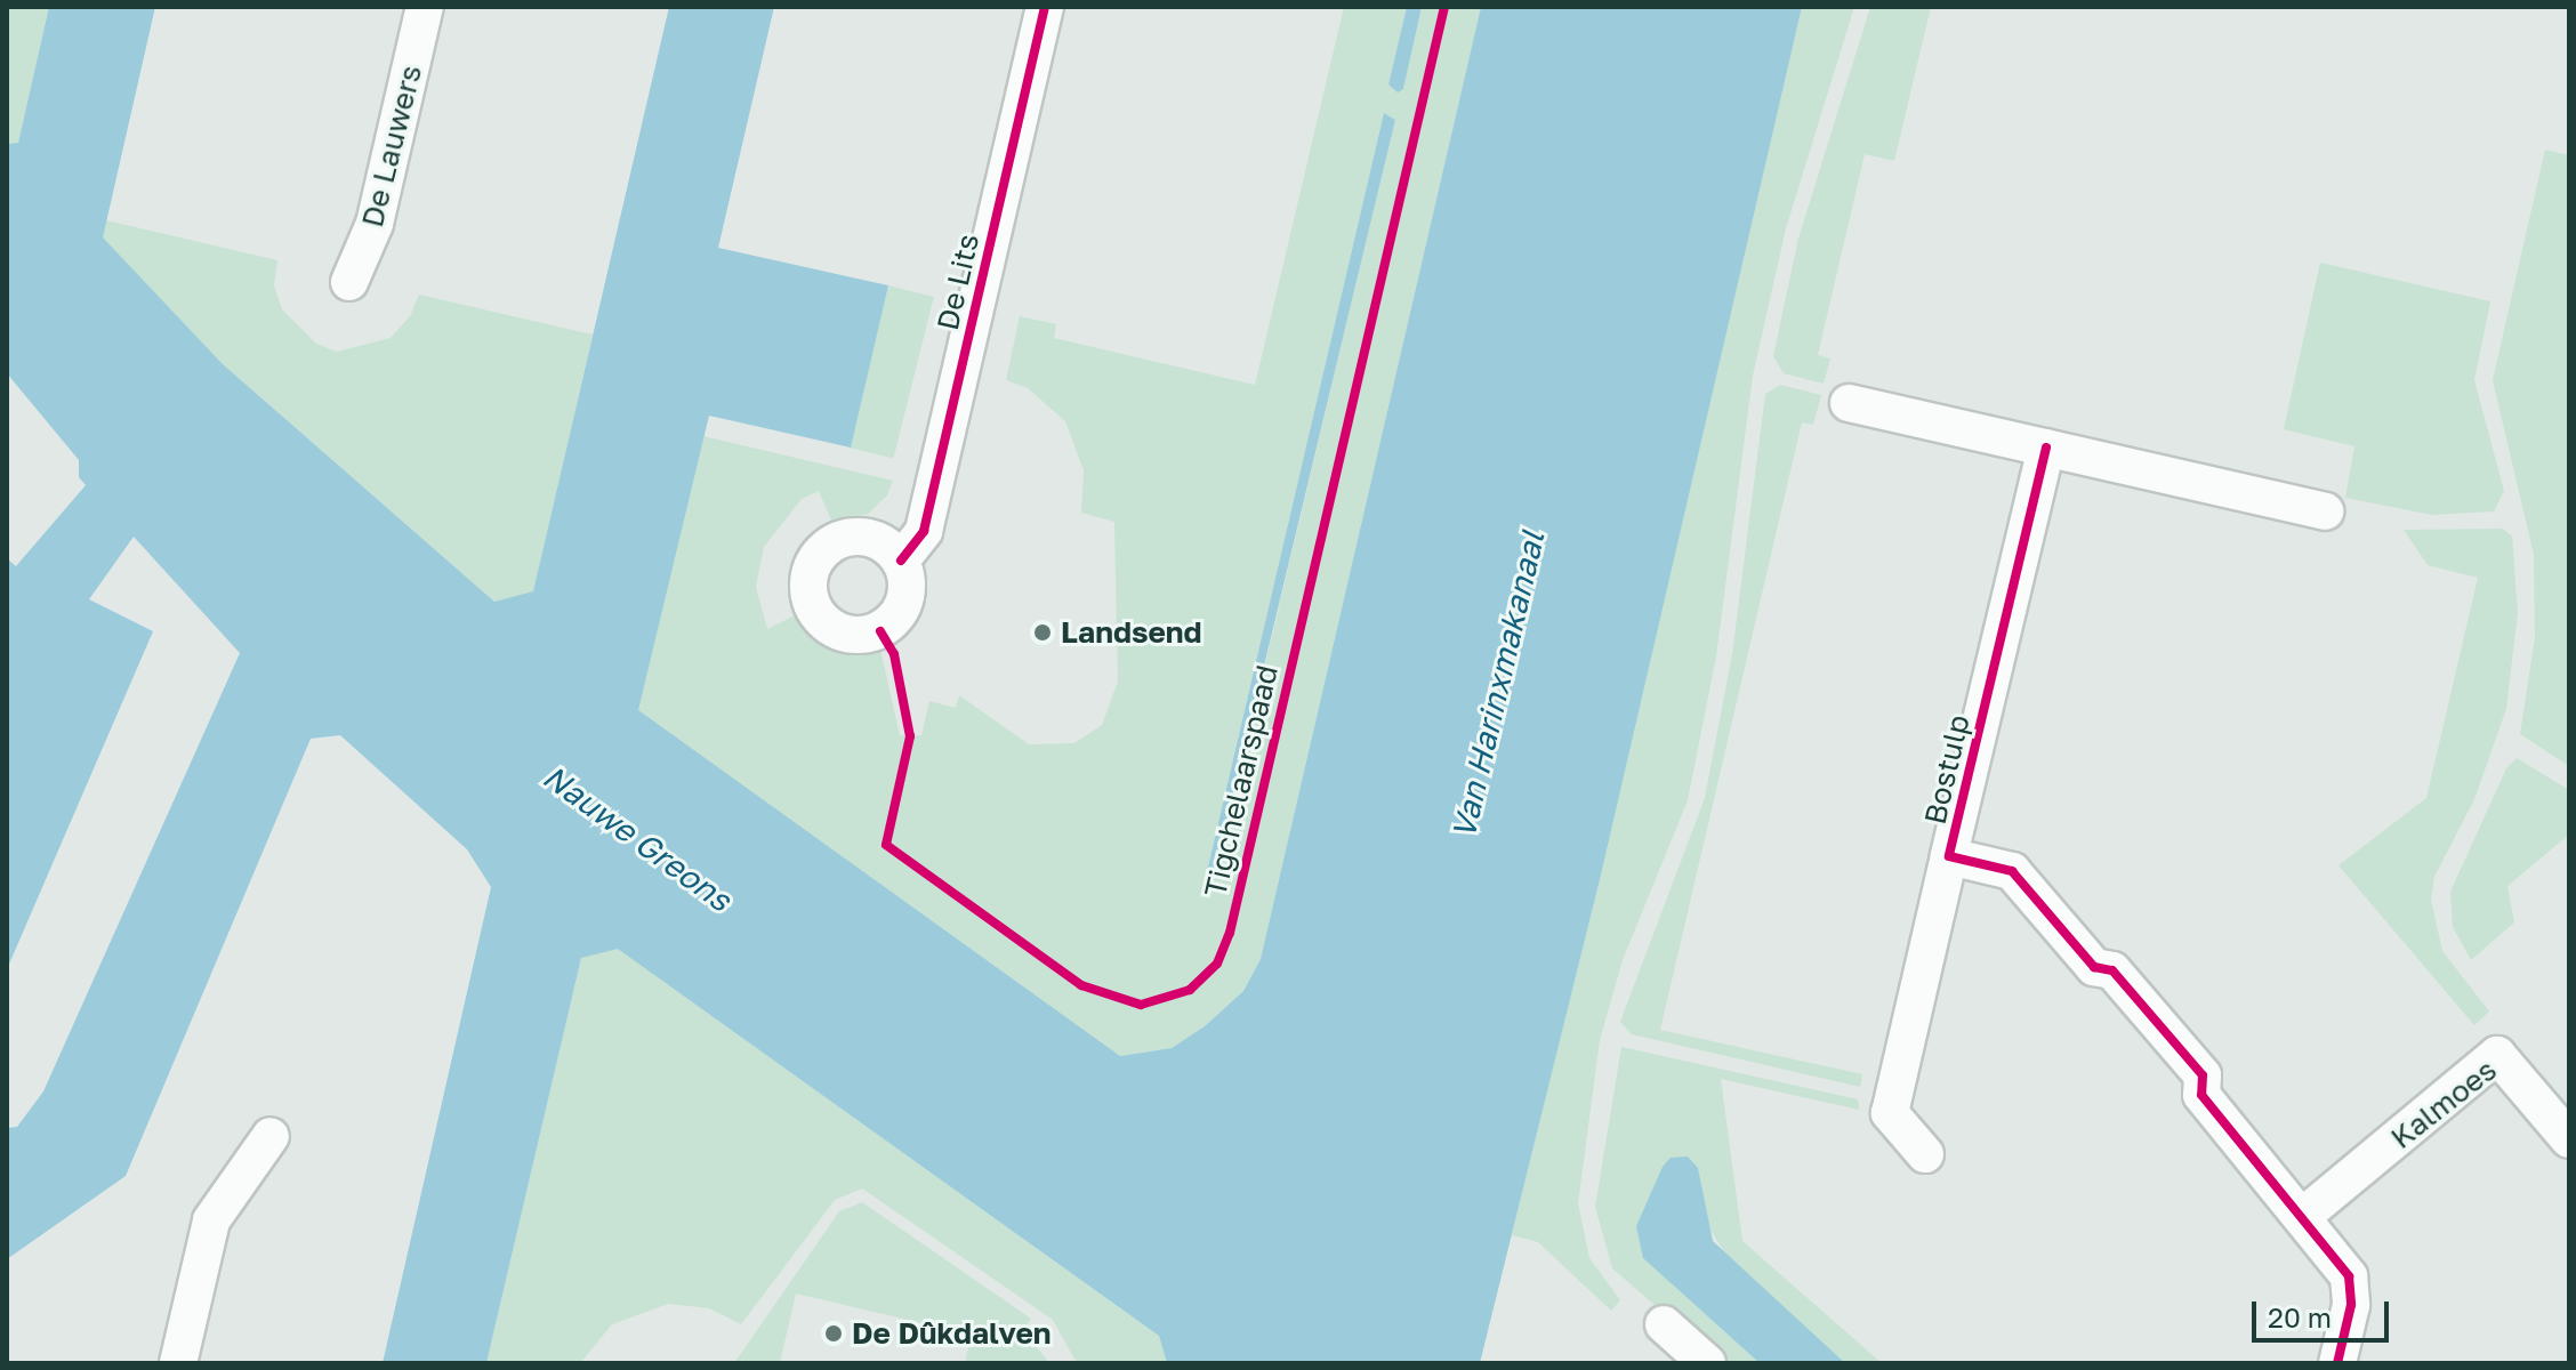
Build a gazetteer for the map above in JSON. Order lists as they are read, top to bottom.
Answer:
{
  "streets": {
    "street": [
      "De Lauwers",
      "De Lits",
      "Bostulp",
      "Kalmoes"
    ],
    "cycle path": ["Tigchelaarspaad"]
  },
  "crossings": [
    ["Bostulp", "Kalmoes"]
  ],
  "water": ["Van Harinxmakanaal", "Nauwe Greons"],
  "places": ["Landsend", "De Dûkdalven"],
  "scale_bar": "20 m"
}
